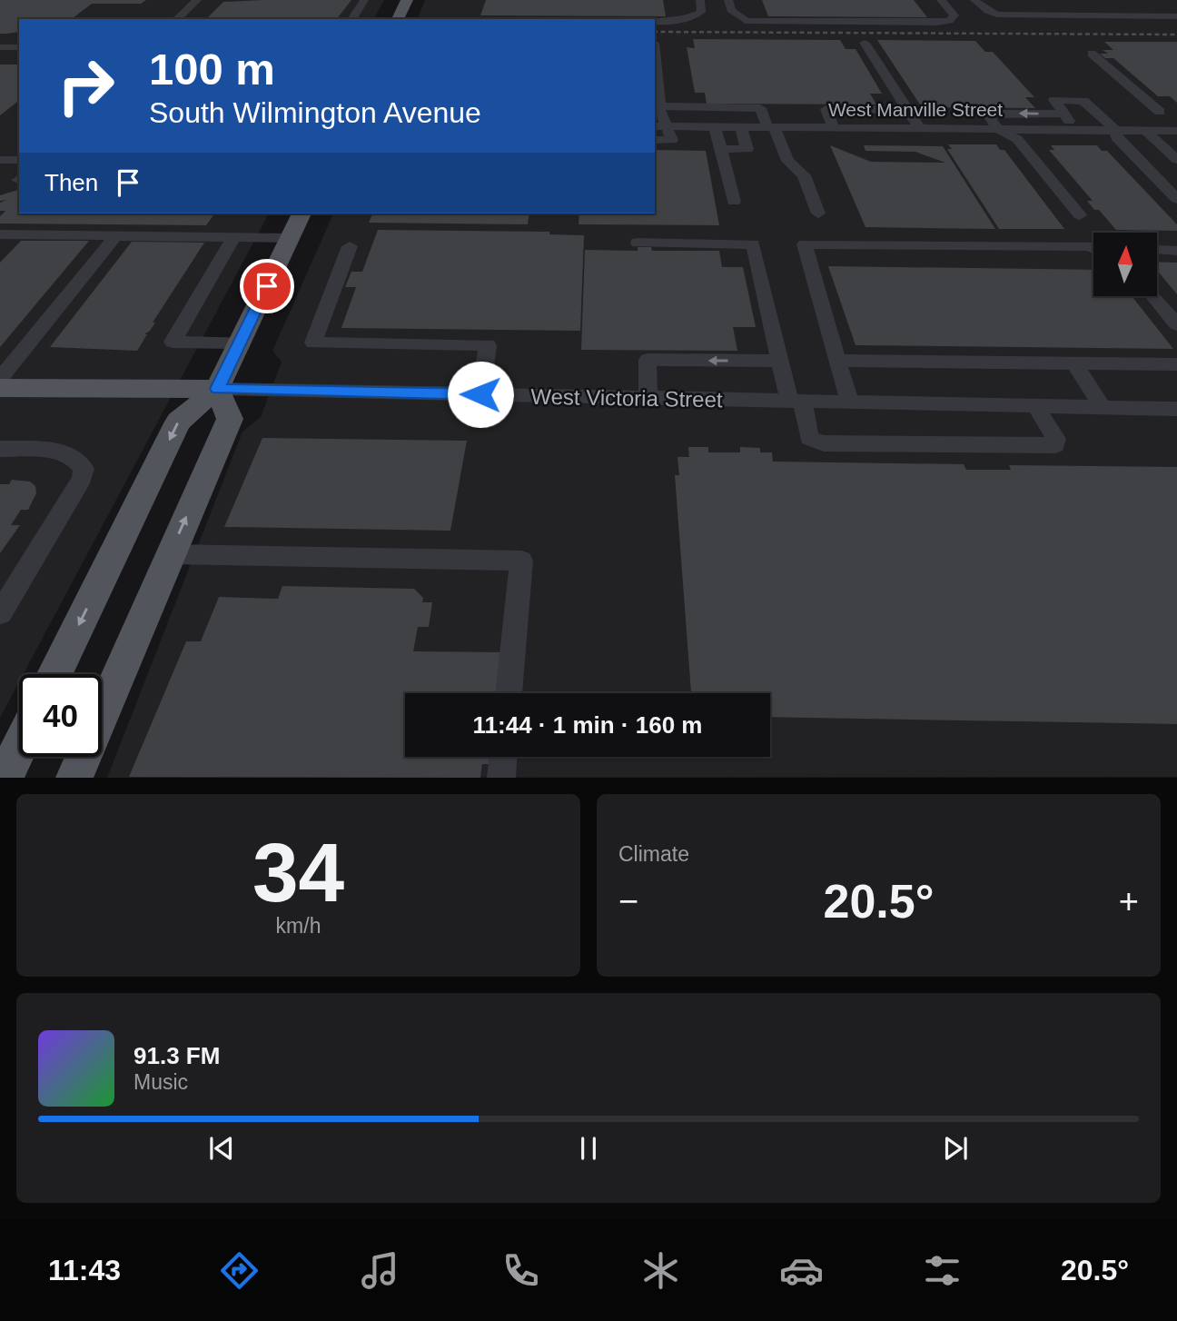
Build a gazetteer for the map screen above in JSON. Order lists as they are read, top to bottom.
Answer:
{
  "streets": {
    "main road": ["West Victoria Street"],
    "street": ["West Manville Street"]
  },
  "north": "top",
  "page": {
    "turn": ["100 m", "South Wilmington Avenue"],
    "then": "Then",
    "limit": "40",
    "trip": "11:44 · 1 min · 160 m",
    "tile": [
      ["34", "km/h"],
      "Climate"
    ],
    "heat": ["−", "20.5°", "+"],
    "song": ["91.3 FM", "Music"],
    "tabs": ["11:43", "20.5°"]
  }
}
